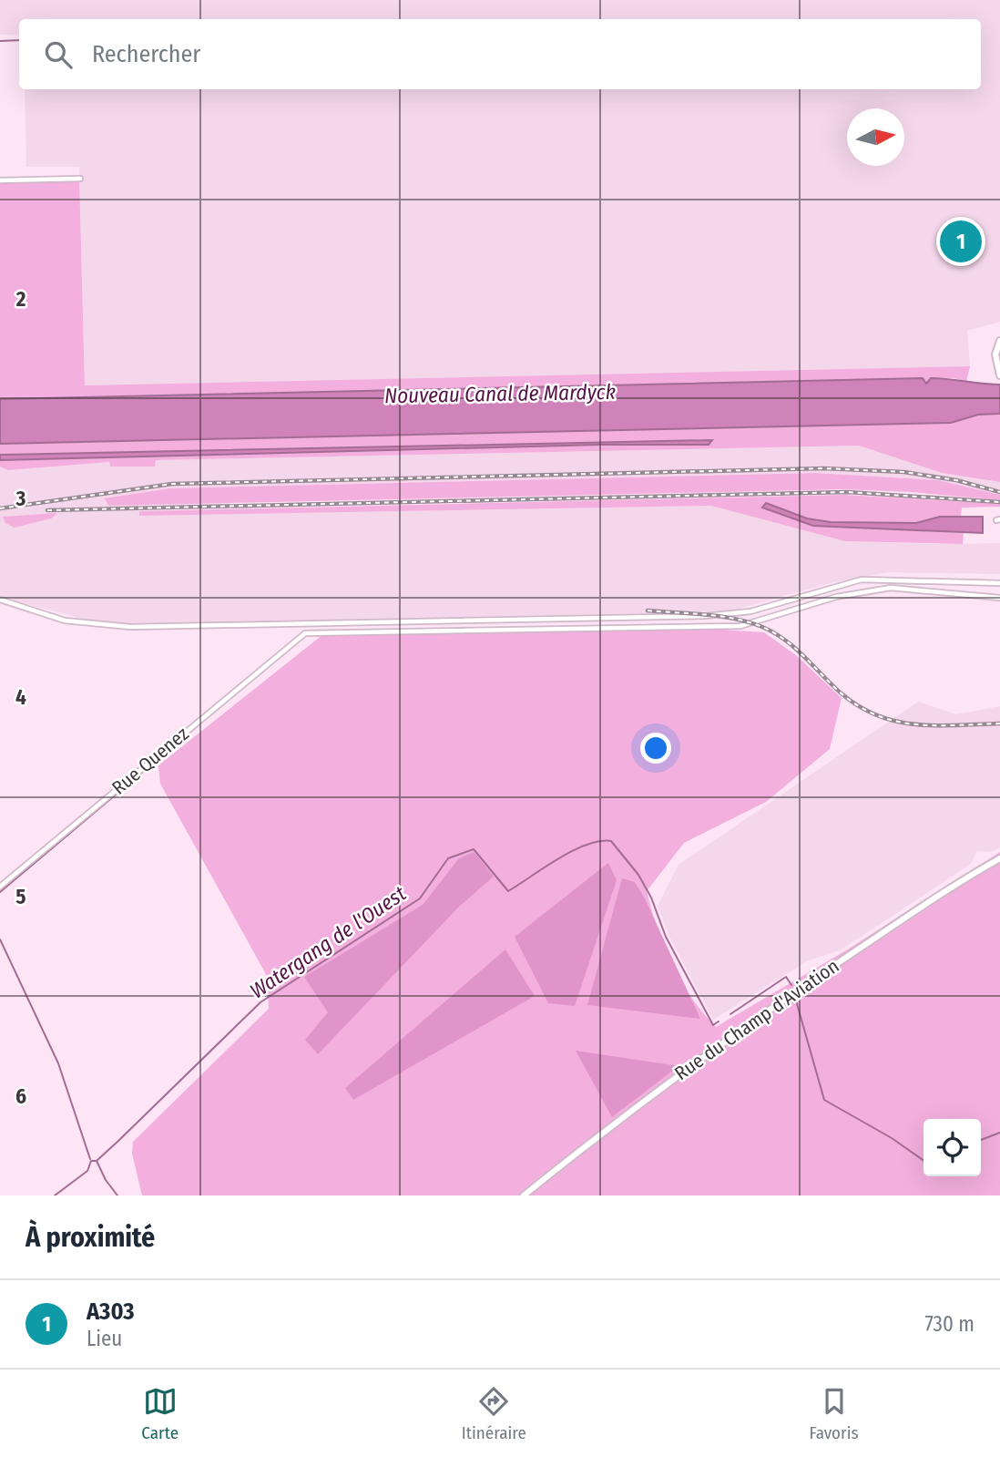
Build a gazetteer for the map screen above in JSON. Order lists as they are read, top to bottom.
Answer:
{
  "streets": {
    "street": ["Rue Quenez", "Rue du Champ d'Aviation"]
  },
  "water": ["Nouveau Canal de Mardyck", "Watergang de l'Ouest"],
  "north": "right",
  "page": {
    "search": "Rechercher",
    "pins": "1",
    "heading": "À proximité",
    "list": [
      {
        "mark": "1",
        "name": "A303",
        "note": "Lieu",
        "value": "730 m"
      }
    ],
    "nav": ["Carte", "Itinéraire", "Favoris"]
  },
  "grid": {
    "rows": [
      "2",
      "3",
      "4",
      "5",
      "6"
    ]
  }
}
